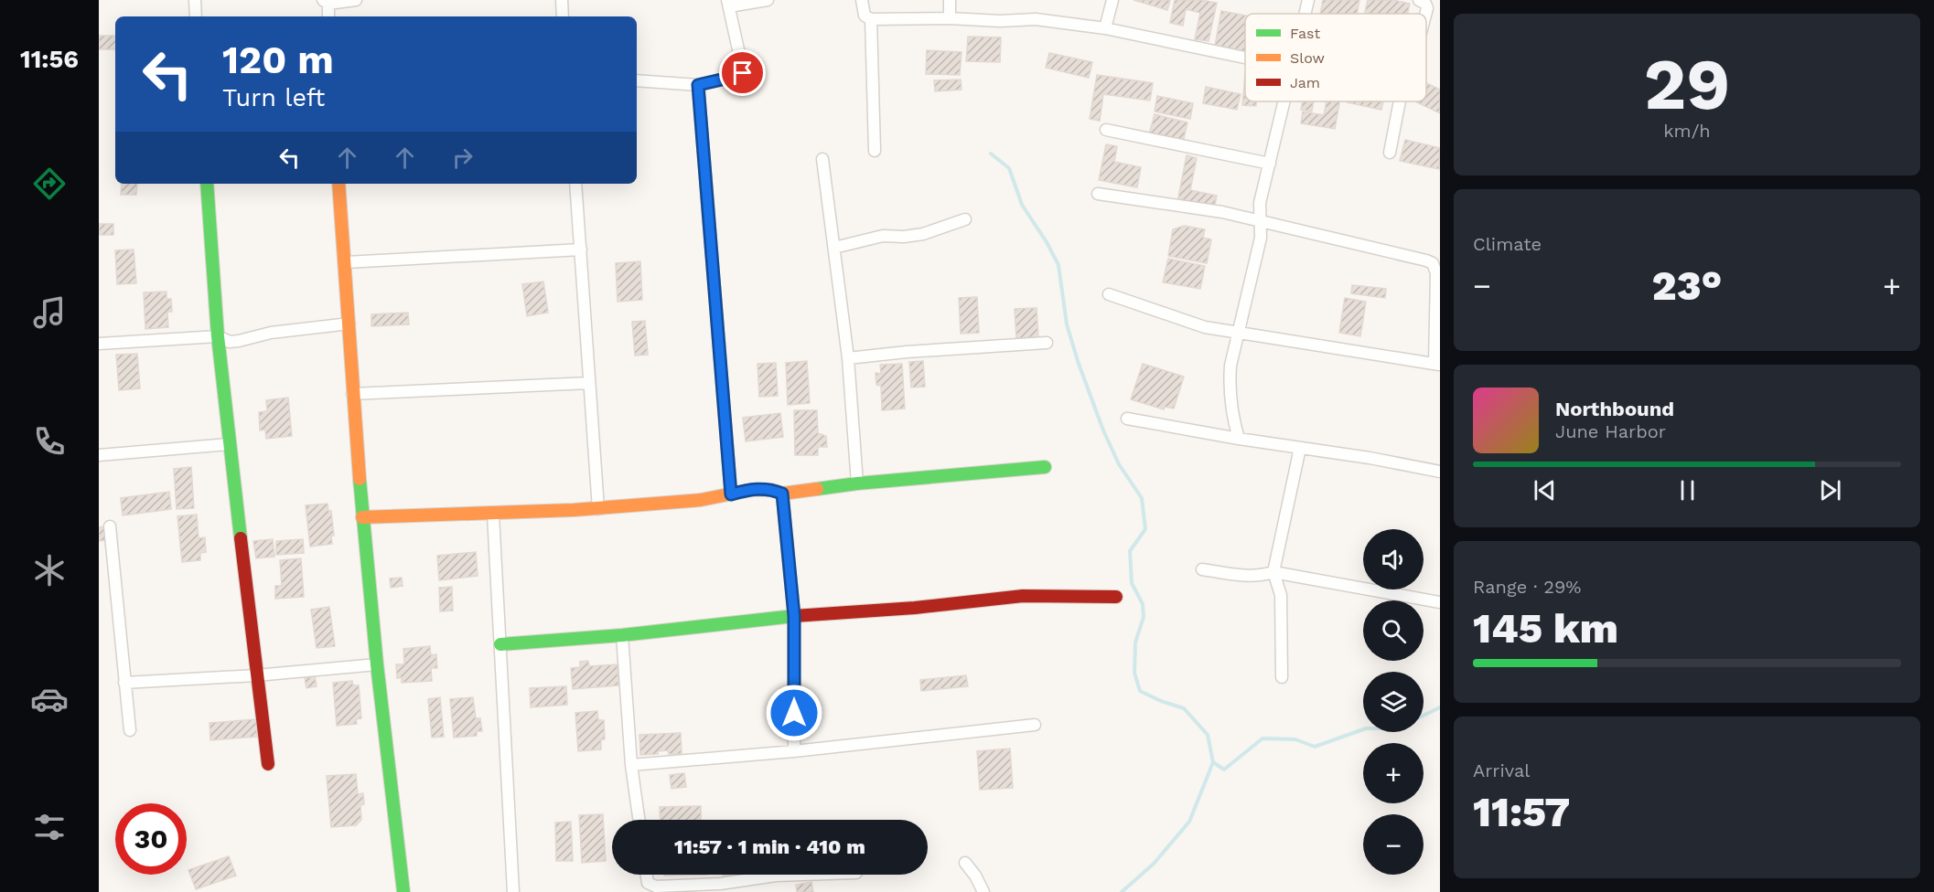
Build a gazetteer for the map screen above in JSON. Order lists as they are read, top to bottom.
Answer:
{
  "legend": ["Fast", "Slow", "Jam"],
  "page": {
    "tabs": "11:56",
    "tile": [
      ["29", "km/h"],
      "Climate",
      ["Range · 29%", "145 km"],
      ["Arrival", "11:57"]
    ],
    "turn": ["120 m", "Turn left"],
    "heat": ["−", "23°", "+"],
    "song": ["Northbound", "June Harbor"],
    "map_buttons": ["+", "−"],
    "limit": "30",
    "trip": "11:57 · 1 min · 410 m"
  }
}
